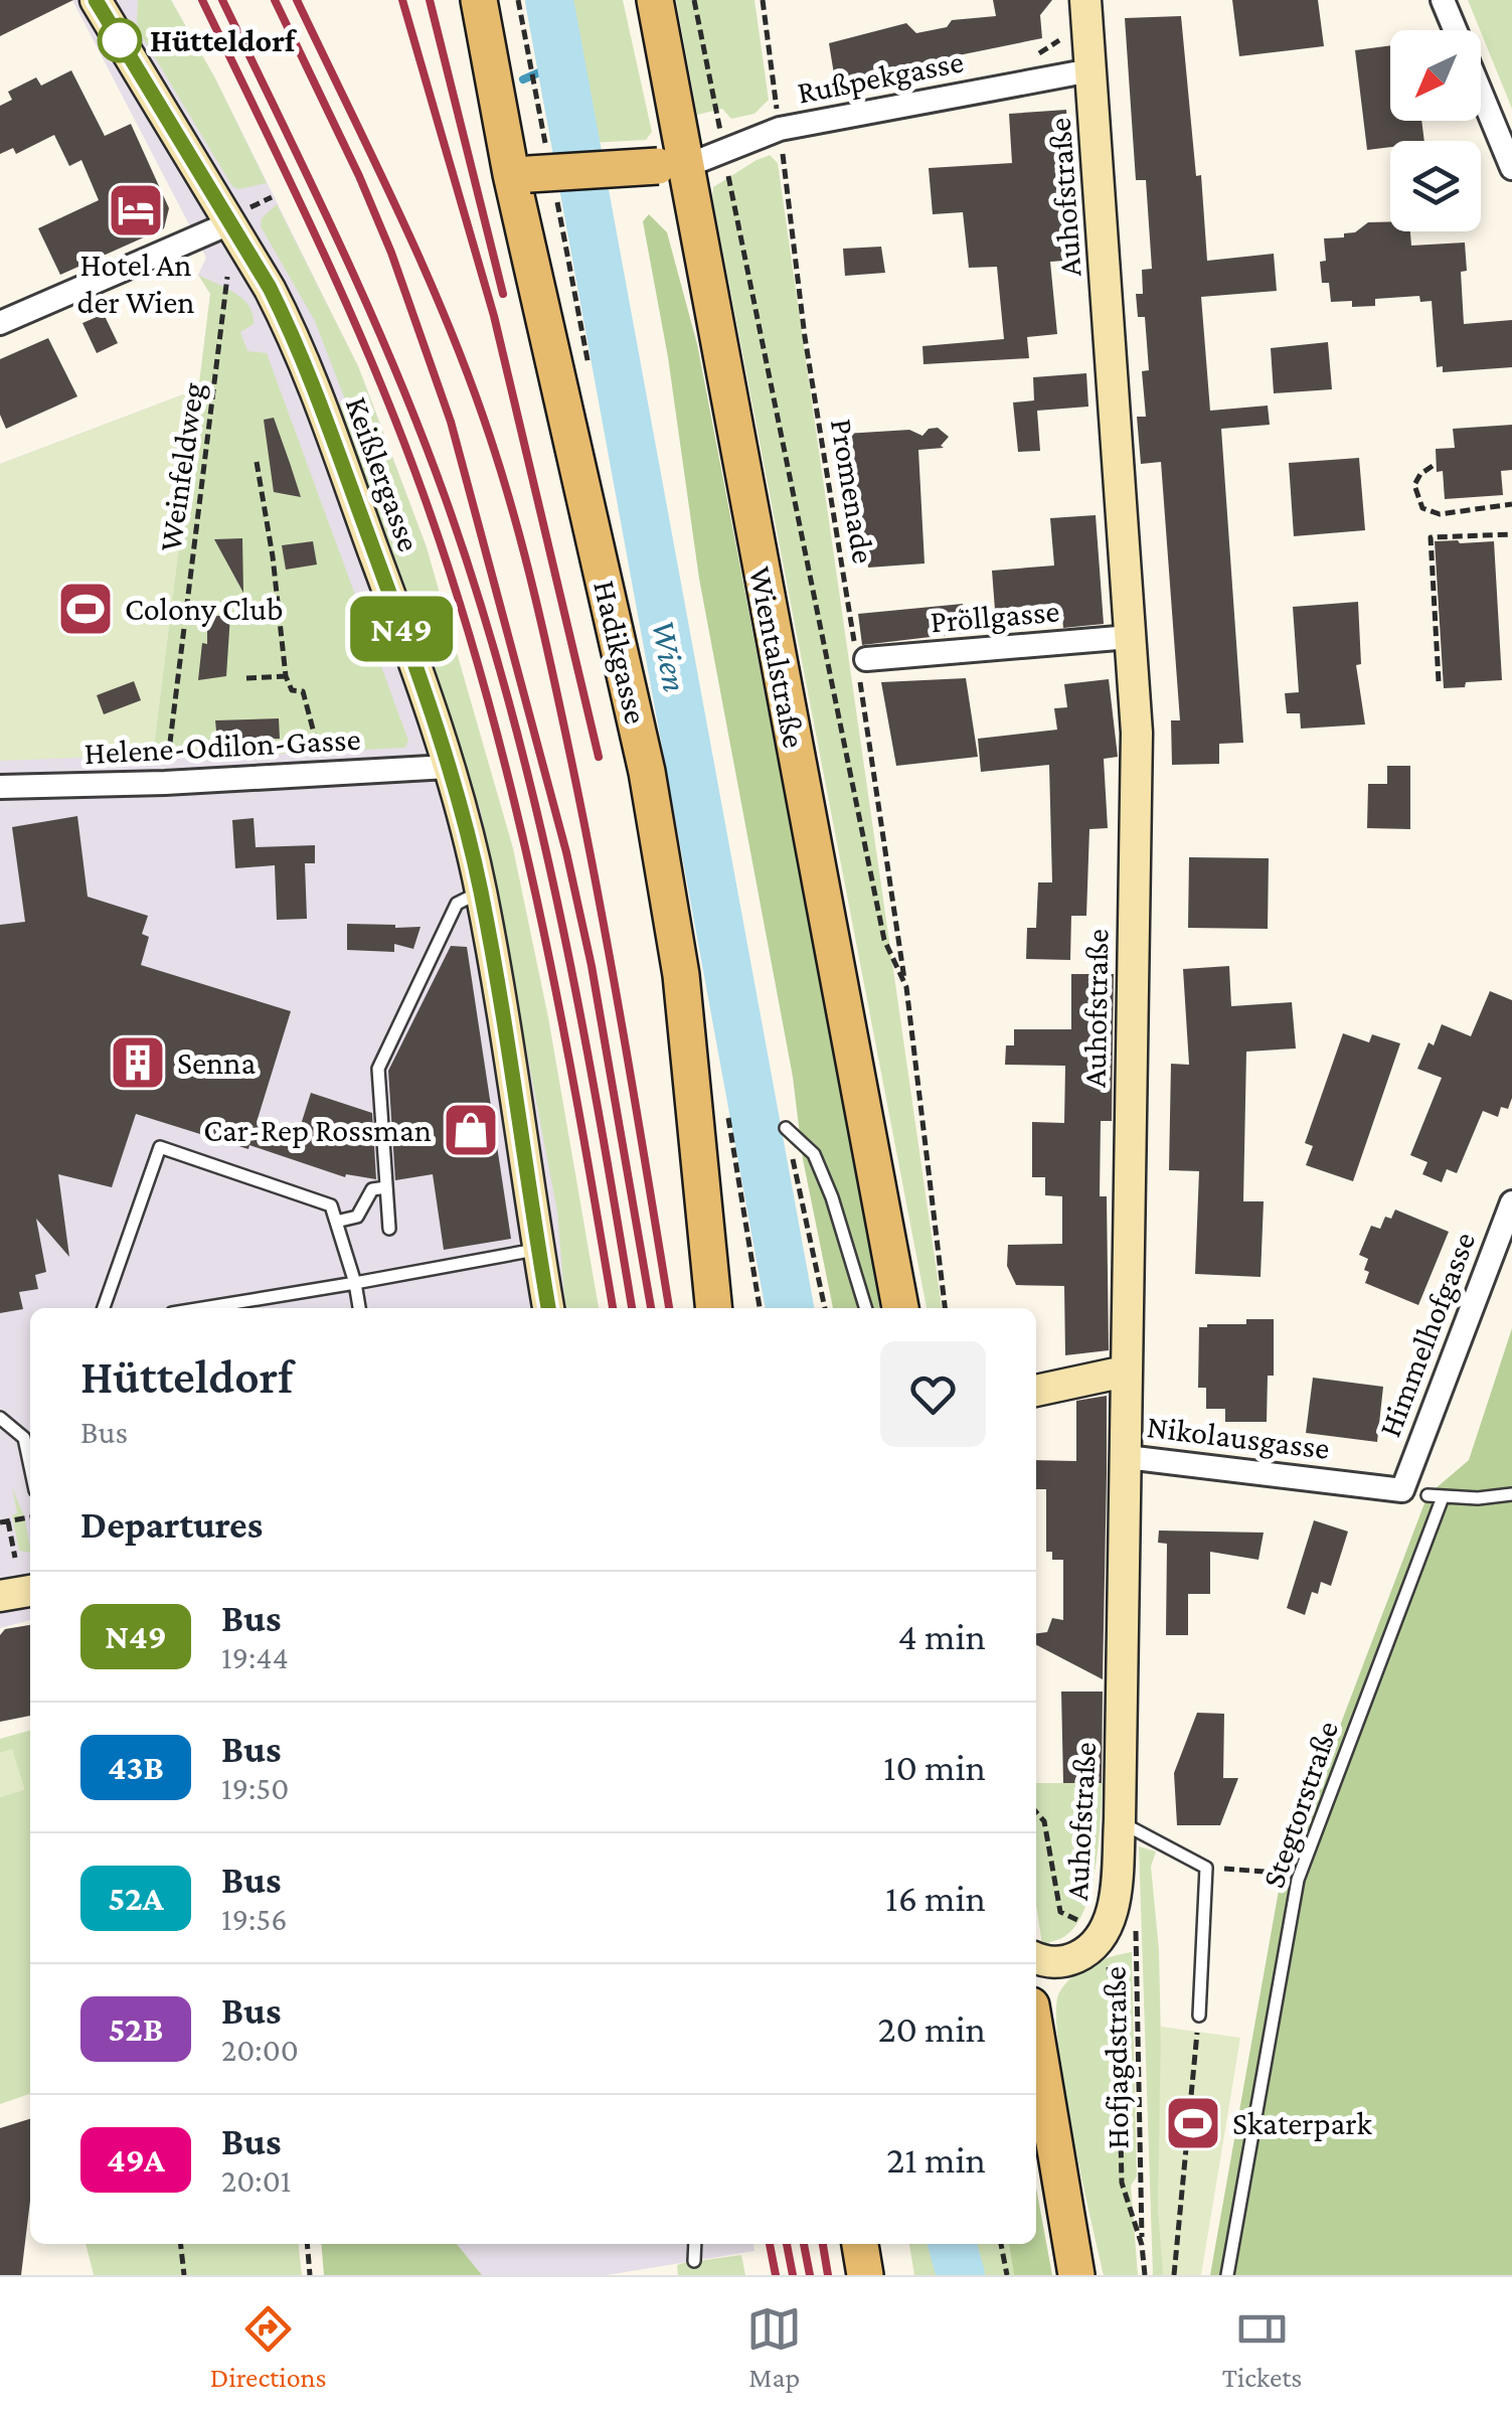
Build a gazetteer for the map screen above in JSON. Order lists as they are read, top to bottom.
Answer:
{
  "streets": {
    "main road": ["Hadikgasse", "Wientalstraße"],
    "street": [
      "Rußpekgasse",
      "Auhofstraße",
      "Keißlergasse",
      "Pröllgasse",
      "Helene-Odilon-Gasse",
      "Himmelhofgasse",
      "Nikolausgasse"
    ],
    "lane": ["Stegtorstraße"],
    "path": ["Weinfeldweg", "Promenade", "Hofjagdstraße"]
  },
  "crossings": [
    ["Rußpekgasse", "Auhofstraße"],
    ["Rußpekgasse", "Promenade"],
    ["Rußpekgasse", "Wientalstraße"],
    ["Auhofstraße", "Pröllgasse"],
    ["Auhofstraße", "Nikolausgasse"],
    ["Auhofstraße", "Hofjagdstraße"],
    ["Weinfeldweg", "Helene-Odilon-Gasse"],
    ["Keißlergasse", "Helene-Odilon-Gasse"],
    ["Promenade", "Pröllgasse"],
    ["Himmelhofgasse", "Nikolausgasse"]
  ],
  "water": ["Wien"],
  "places": {
    "other": ["Hütteldorf"],
    "hotel": ["Hotel An der Wien"],
    "sports": ["Colony Club", "Skaterpark"],
    "building": ["Senna"],
    "shop": ["Car-Rep Rossman"]
  },
  "lines": ["bus line N49"],
  "north": "bottom left",
  "page": {
    "on_map": "N49",
    "heading": [
      ["Hütteldorf", "Bus"],
      "Departures"
    ],
    "list": [
      {
        "mark": "N49",
        "name": "Bus",
        "note": "19:44",
        "value": "4 min"
      },
      {
        "mark": "43B",
        "name": "Bus",
        "note": "19:50",
        "value": "10 min"
      },
      {
        "mark": "52A",
        "name": "Bus",
        "note": "19:56",
        "value": "16 min"
      },
      {
        "mark": "52B",
        "name": "Bus",
        "note": "20:00",
        "value": "20 min"
      },
      {
        "mark": "49A",
        "name": "Bus",
        "note": "20:01",
        "value": "21 min"
      }
    ],
    "tabs": ["Directions", "Map", "Tickets"]
  }
}
